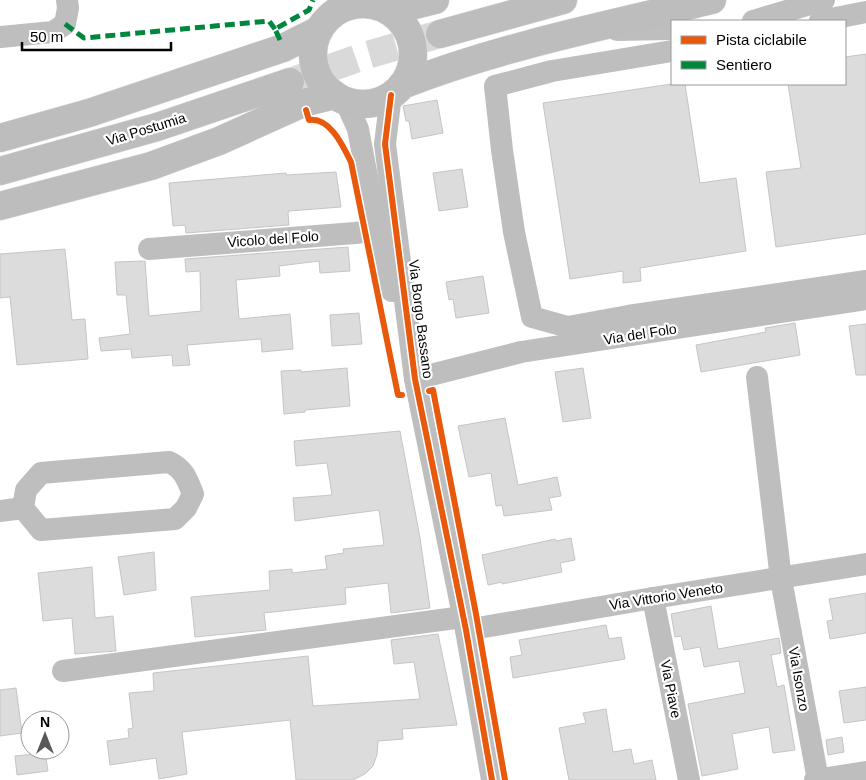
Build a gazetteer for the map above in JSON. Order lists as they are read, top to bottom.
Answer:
{
  "streets": {
    "main road": ["Via Postumia", "Via Borgo Bassano"],
    "street": [
      "Vicolo del Folo",
      "Via del Folo",
      "Via Vittorio Veneto",
      "Via Isonzo",
      "Via Piave"
    ]
  },
  "crossings": [
    ["Vicolo del Folo", "Via Borgo Bassano"],
    ["Via Borgo Bassano", "Via del Folo"],
    ["Via Borgo Bassano", "Via Vittorio Veneto"],
    ["Via Vittorio Veneto", "Via Isonzo"],
    ["Via Vittorio Veneto", "Via Piave"]
  ],
  "legend": ["Pista ciclabile", "Sentiero"],
  "scale_bar": "50 m",
  "north": "top"
}
